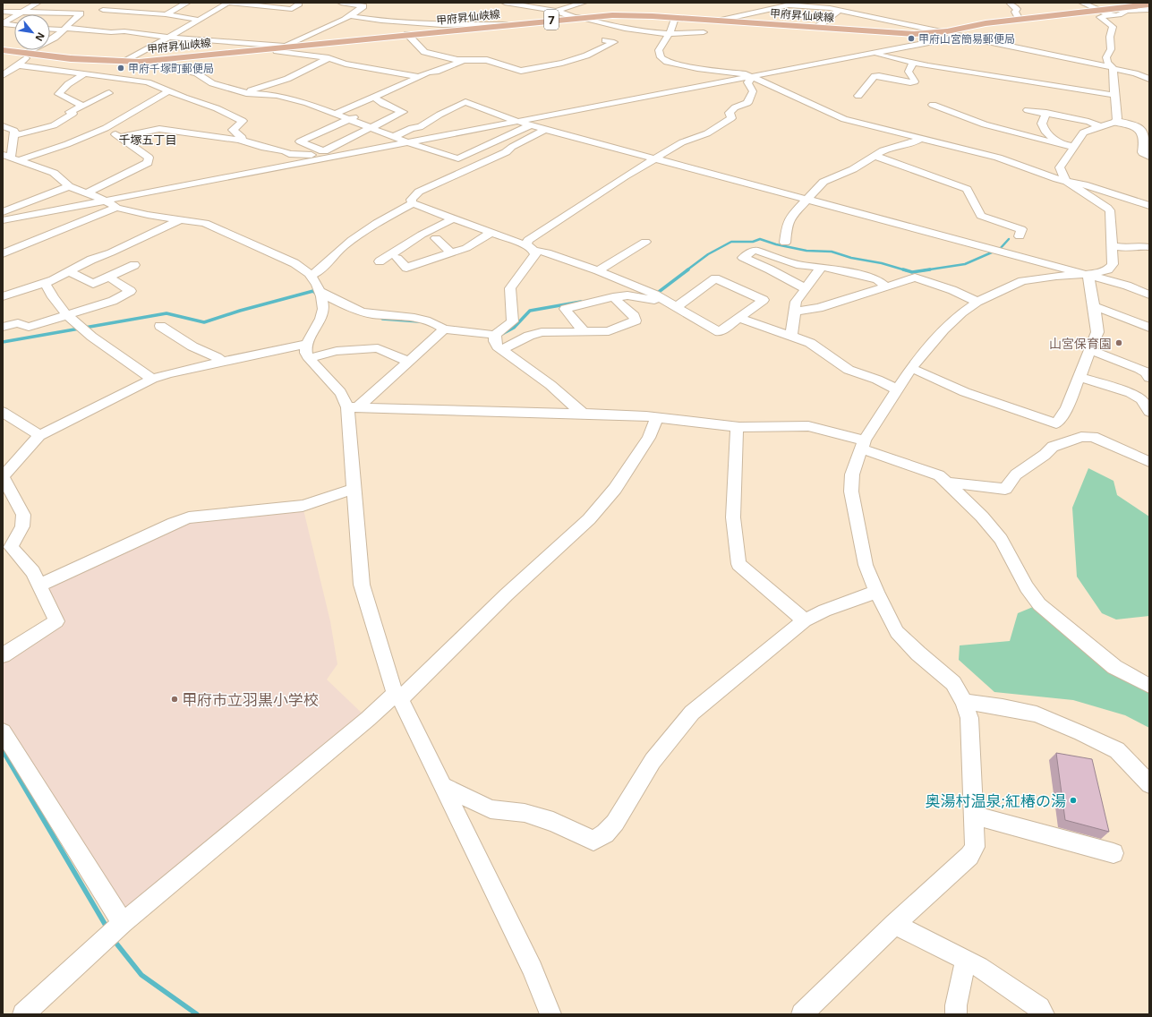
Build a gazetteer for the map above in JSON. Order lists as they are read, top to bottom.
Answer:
{
  "streets": {
    "main road": ["甲府昇仙峡線", "7"]
  },
  "districts": ["千塚五丁目"],
  "places": [
    "甲府山宮簡易郵便局",
    "甲府千塚町郵便局",
    "山宮保育園",
    "甲府市立羽黒小学校",
    "奥湯村温泉;紅椿の湯"
  ],
  "north": "bottom right"
}
